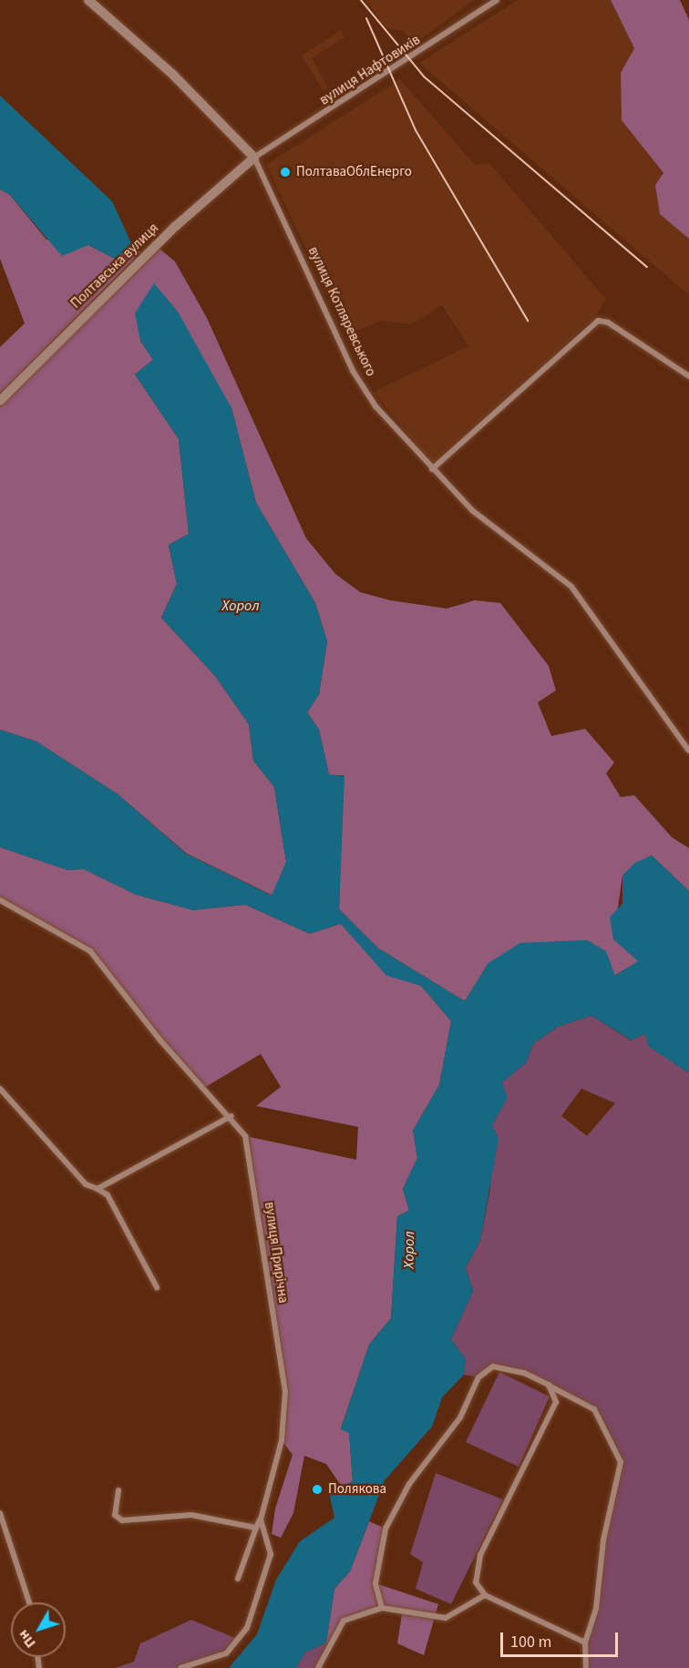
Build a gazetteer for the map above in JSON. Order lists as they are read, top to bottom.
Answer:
{
  "streets": {
    "street": [
      "вулиця Нафтовиків",
      "Полтавська вулиця",
      "вулиця Котляревського",
      "вулиця Прирічна"
    ]
  },
  "crossings": [
    ["вулиця Нафтовиків", "Полтавська вулиця"],
    ["вулиця Нафтовиків", "вулиця Котляревського"],
    ["Полтавська вулиця", "вулиця Котляревського"]
  ],
  "water": ["Хорол"],
  "places": ["ПолтаваОблЕнерго", "Полякова"],
  "scale_bar": "100 m",
  "north": "bottom left"
}
